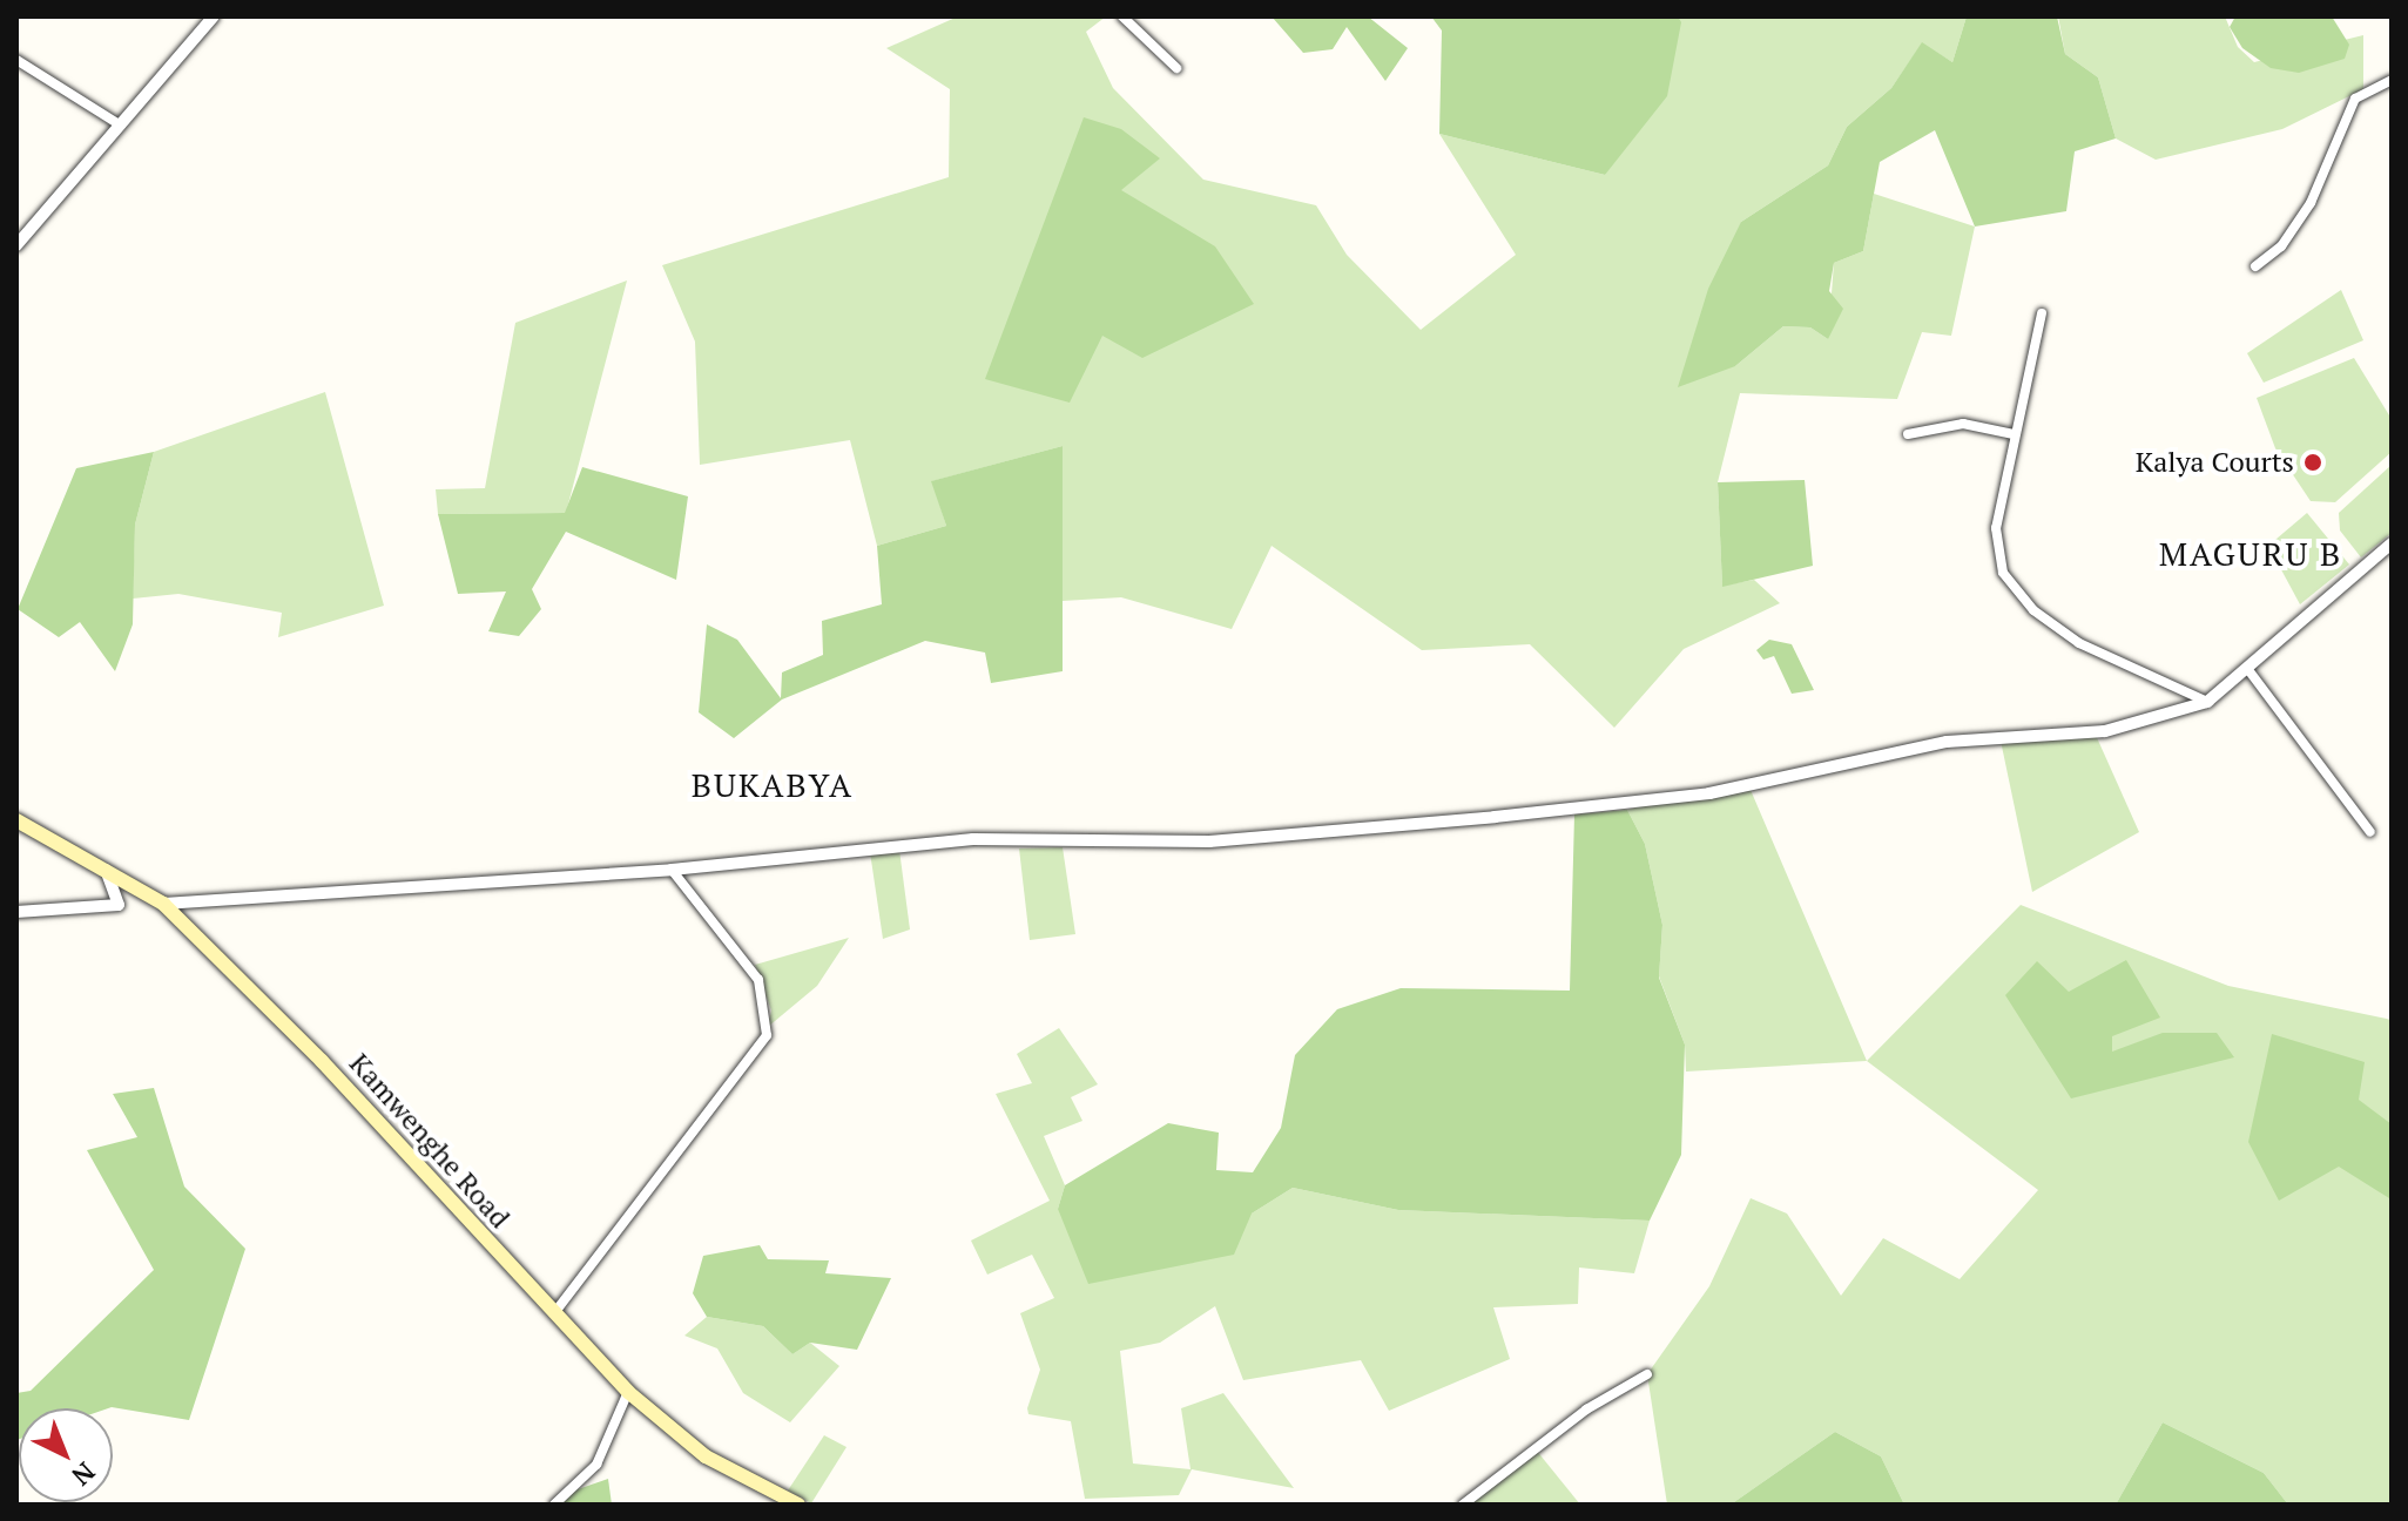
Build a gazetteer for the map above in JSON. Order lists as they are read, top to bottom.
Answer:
{
  "streets": {
    "main road": ["Kamwenghe Road"]
  },
  "districts": ["MAGURU B", "BUKABYA"],
  "places": ["Kalya Courts"],
  "north": "bottom right"
}
